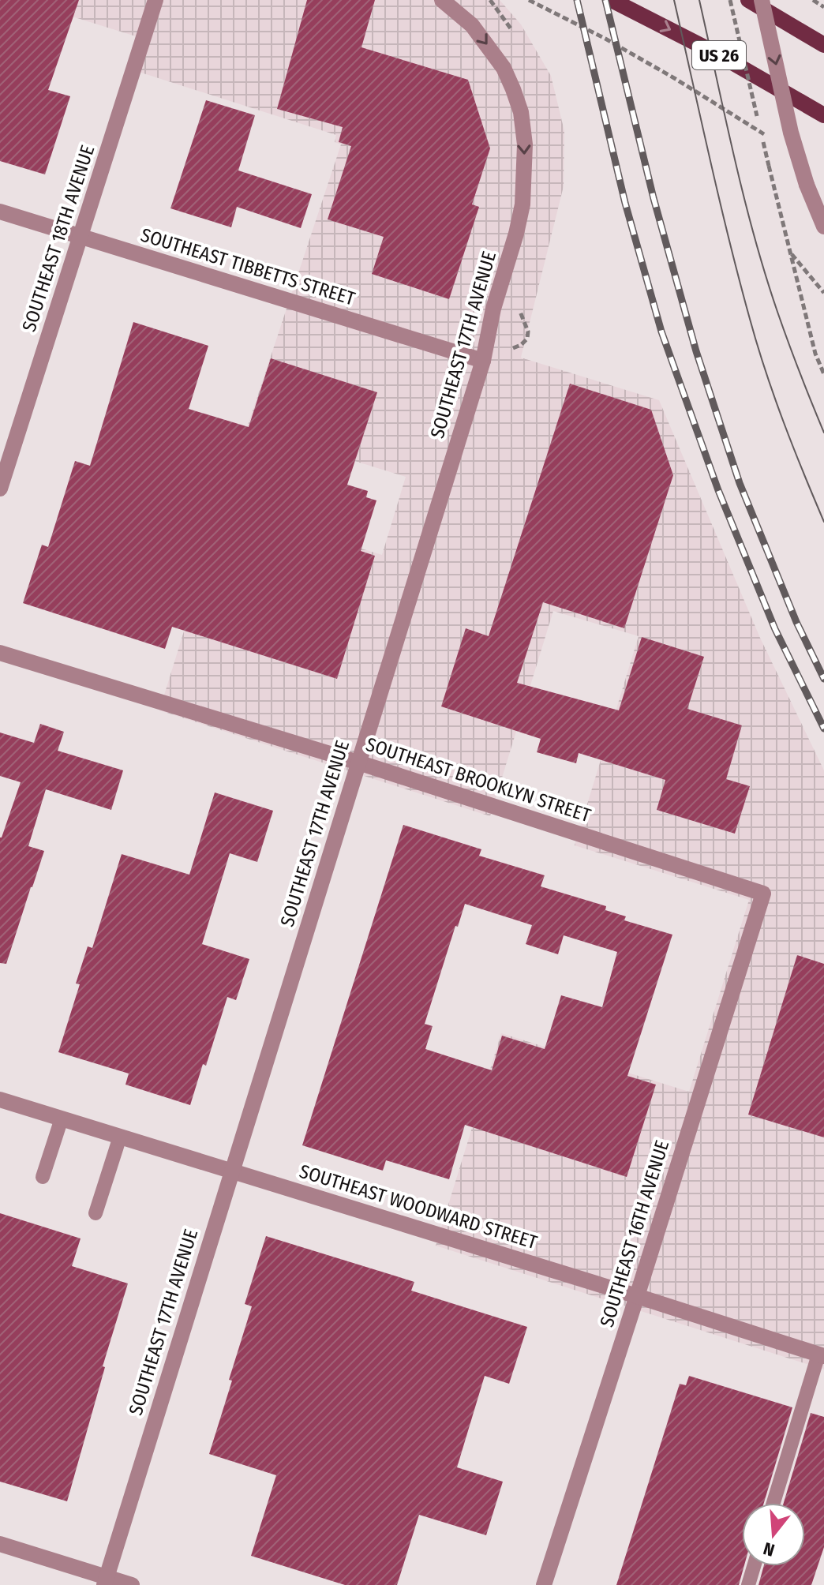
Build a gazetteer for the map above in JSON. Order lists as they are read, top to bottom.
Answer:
{
  "streets": {
    "main road": ["US 26"],
    "street": [
      "SOUTHEAST 18TH AVENUE",
      "SOUTHEAST TIBBETTS STREET",
      "SOUTHEAST 17TH AVENUE",
      "SOUTHEAST BROOKLYN STREET",
      "SOUTHEAST WOODWARD STREET",
      "SOUTHEAST 16TH AVENUE"
    ]
  },
  "crossings": [
    ["SOUTHEAST 18TH AVENUE", "SOUTHEAST TIBBETTS STREET"],
    ["SOUTHEAST TIBBETTS STREET", "SOUTHEAST 17TH AVENUE"],
    ["SOUTHEAST 17TH AVENUE", "SOUTHEAST BROOKLYN STREET"],
    ["SOUTHEAST 17TH AVENUE", "SOUTHEAST WOODWARD STREET"],
    ["SOUTHEAST BROOKLYN STREET", "SOUTHEAST 16TH AVENUE"],
    ["SOUTHEAST WOODWARD STREET", "SOUTHEAST 16TH AVENUE"]
  ],
  "north": "bottom"
}
